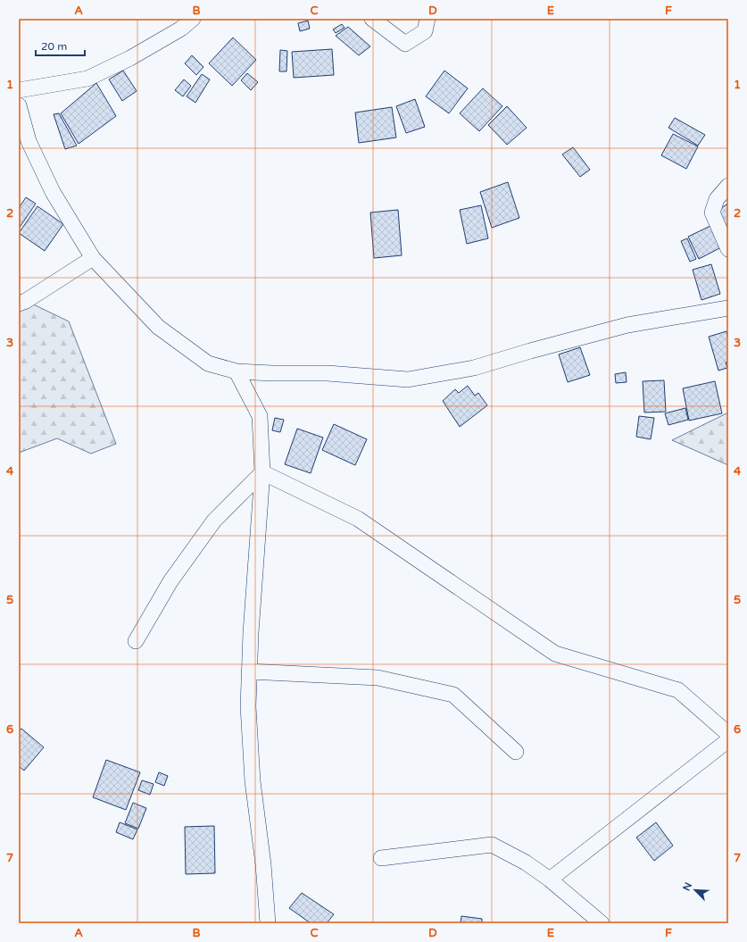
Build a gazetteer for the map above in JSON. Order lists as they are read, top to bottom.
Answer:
{
  "scale_bar": "20 m",
  "north": "top left",
  "grid": {
    "columns": [
      "A",
      "B",
      "C",
      "D",
      "E",
      "F"
    ],
    "rows": [
      "1",
      "2",
      "3",
      "4",
      "5",
      "6",
      "7"
    ]
  }
}
